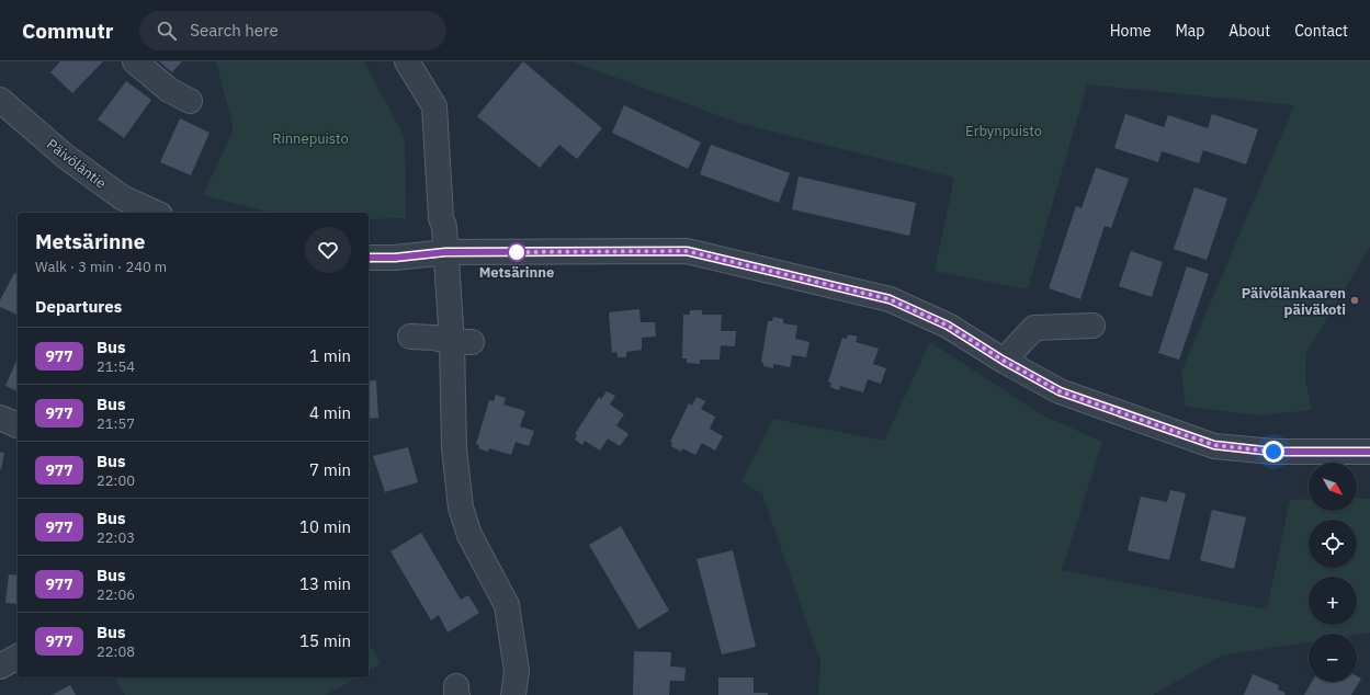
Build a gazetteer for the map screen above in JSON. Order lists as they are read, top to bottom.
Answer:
{
  "streets": {
    "street": ["Päivöläntie"]
  },
  "parks": ["Erbynpuisto", "Rinnepuisto"],
  "places": ["Metsärinne", "Päivölänkaaren päiväkoti"],
  "lines": ["bus line 977"],
  "north": "bottom right",
  "page": {
    "header": "Commutr",
    "search": "Search here",
    "nav": [
      "Home",
      "Map",
      "About",
      "Contact"
    ],
    "heading": [
      ["Metsärinne", "Walk · 3 min · 240 m"],
      "Departures"
    ],
    "list": [
      {
        "mark": "977",
        "name": "Bus",
        "note": "21:54",
        "value": "1 min"
      },
      {
        "mark": "977",
        "name": "Bus",
        "note": "21:57",
        "value": "4 min"
      },
      {
        "mark": "977",
        "name": "Bus",
        "note": "22:00",
        "value": "7 min"
      },
      {
        "mark": "977",
        "name": "Bus",
        "note": "22:03",
        "value": "10 min"
      },
      {
        "mark": "977",
        "name": "Bus",
        "note": "22:06",
        "value": "13 min"
      },
      {
        "mark": "977",
        "name": "Bus",
        "note": "22:08",
        "value": "15 min"
      }
    ],
    "map_buttons": ["+", "−"]
  }
}
